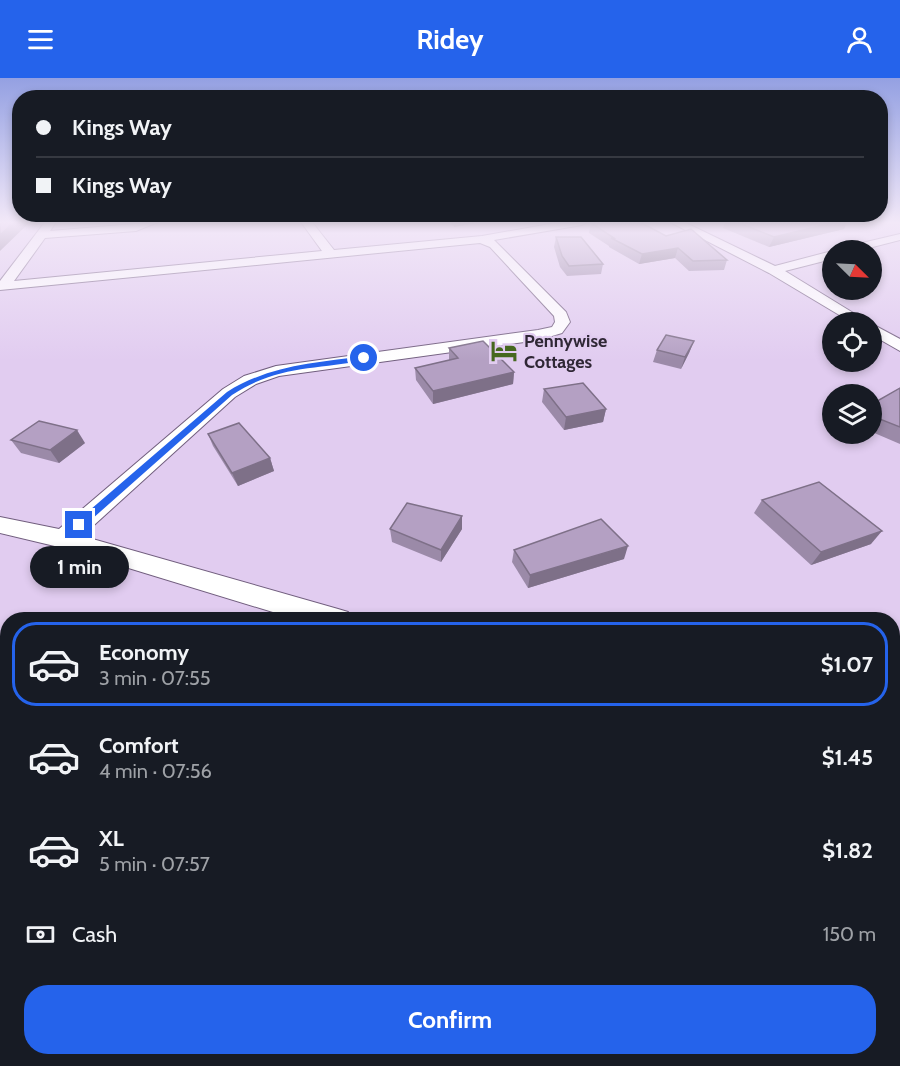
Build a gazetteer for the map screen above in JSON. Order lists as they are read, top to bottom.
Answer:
{
  "places": {
    "hotel": ["Pennywise Cottages"]
  },
  "north": "bottom right",
  "page": {
    "header": "Ridey",
    "banner": ["Kings Way", "Kings Way"],
    "bubble": "1 min",
    "list": [
      {
        "name": "Economy",
        "note": "3 min · 07:55",
        "value": "$1.07"
      },
      {
        "name": "Comfort",
        "note": "4 min · 07:56",
        "value": "$1.45"
      },
      {
        "name": "XL",
        "note": "5 min · 07:57",
        "value": "$1.82"
      }
    ],
    "pay": ["Cash", "150 m"],
    "buttons": "Confirm"
  }
}
